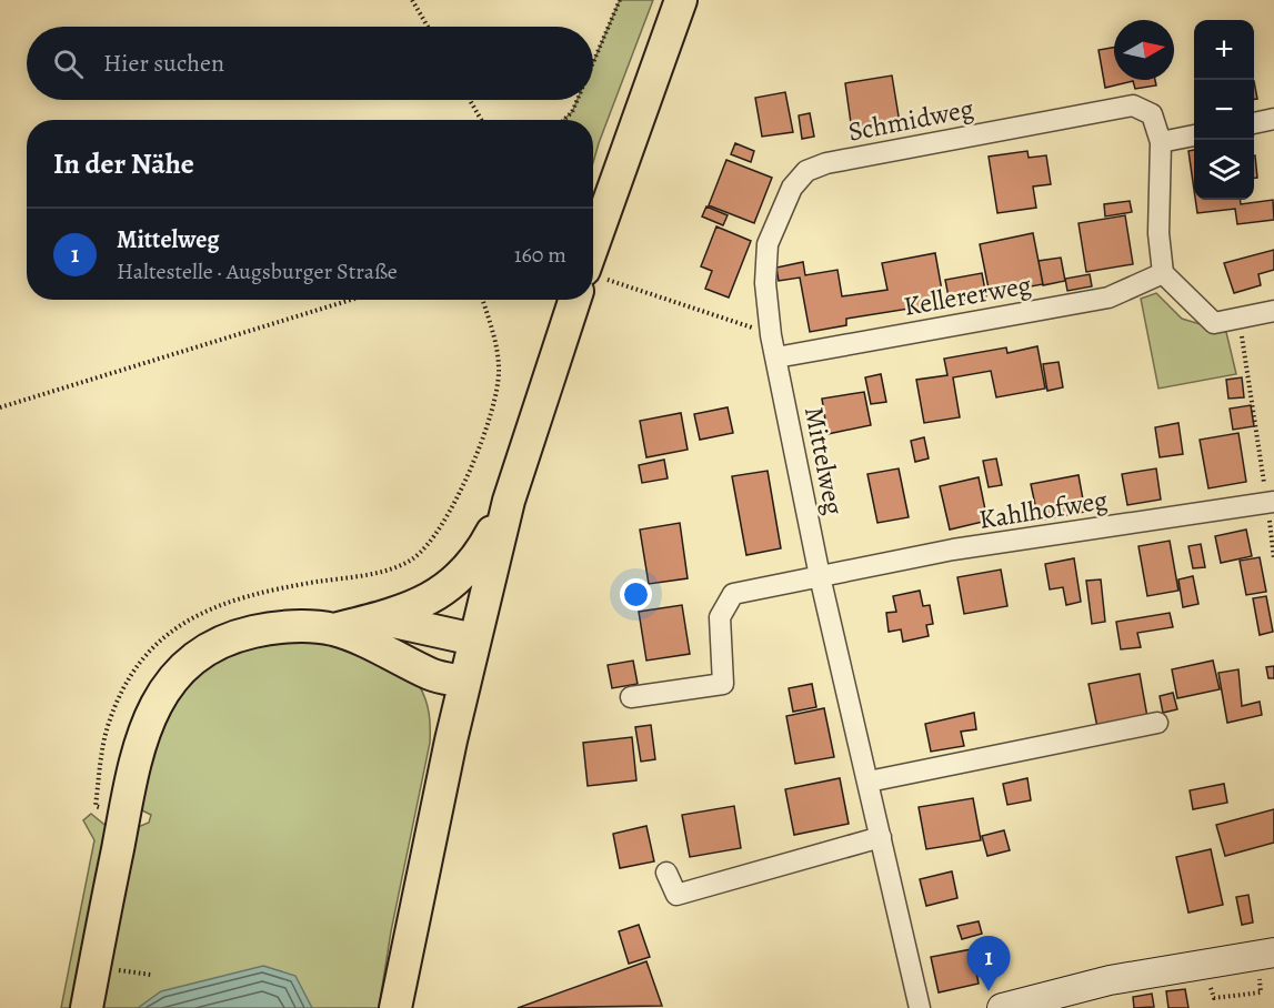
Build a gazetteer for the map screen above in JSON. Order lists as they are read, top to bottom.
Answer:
{
  "streets": {
    "street": [
      "Schmidweg",
      "Kellererweg",
      "Mittelweg",
      "Kahlhofweg"
    ]
  },
  "crossings": [
    ["Schmidweg", "Kellererweg"],
    ["Schmidweg", "Mittelweg"],
    ["Kellererweg", "Mittelweg"],
    ["Mittelweg", "Kahlhofweg"]
  ],
  "north": "right",
  "page": {
    "map_buttons": ["+", "−"],
    "search": "Hier suchen",
    "heading": "In der Nähe",
    "list": [
      {
        "mark": "1",
        "name": "Mittelweg",
        "note": "Haltestelle · Augsburger Straße",
        "value": "160 m"
      }
    ],
    "pins": "1"
  }
}
